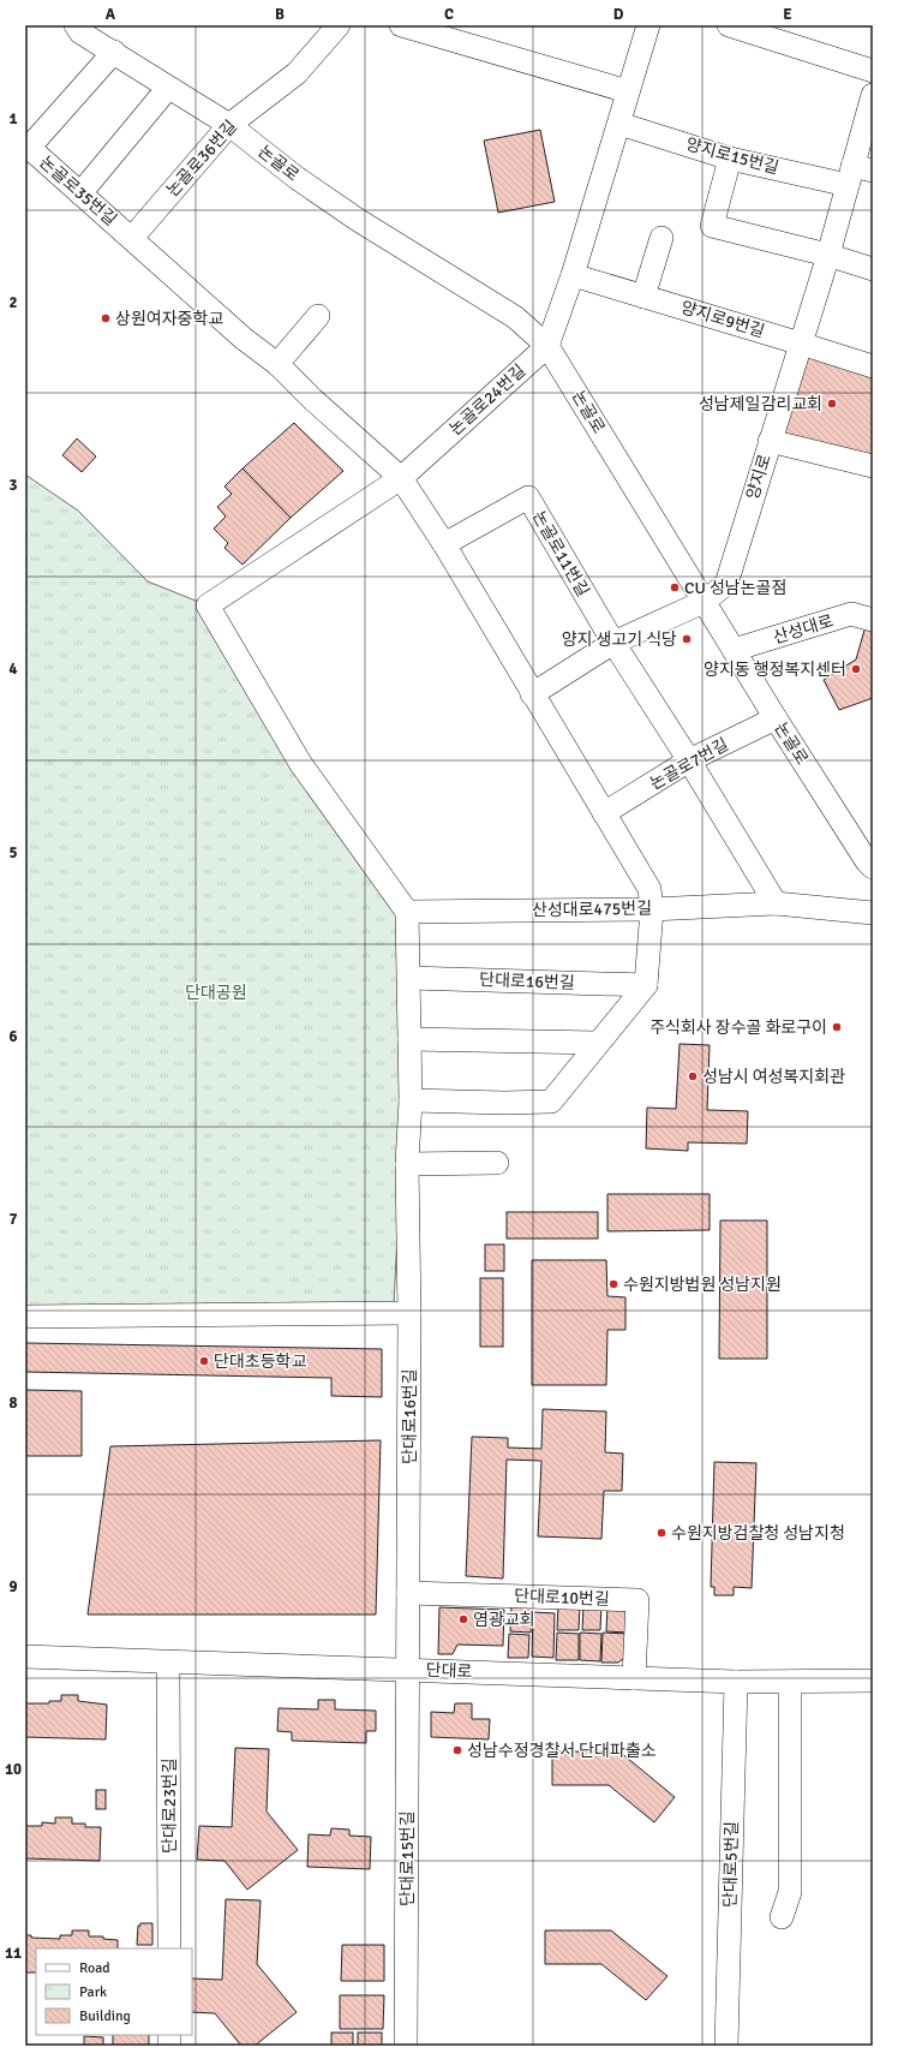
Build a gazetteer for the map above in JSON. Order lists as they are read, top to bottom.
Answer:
{
  "streets": {
    "street": [
      "양지로15번길",
      "논골로36번길",
      "논골로",
      "논골로35번길",
      "양지로9번길",
      "논골로24번길",
      "양지로",
      "논골로11번길",
      "산성대로",
      "논골로7번길",
      "산성대로475번길",
      "단대로16번길",
      "단대로10번길",
      "단대로",
      "단대로23번길",
      "단대로15번길",
      "단대로5번길"
    ]
  },
  "crossings": [
    ["양지로15번길", "논골로24번길"],
    ["양지로15번길", "양지로"],
    ["논골로36번길", "논골로"],
    ["논골로36번길", "논골로35번길"],
    ["논골로", "논골로24번길"],
    ["논골로", "양지로"],
    ["논골로", "산성대로"],
    ["논골로", "논골로7번길"],
    ["양지로9번길", "논골로24번길"],
    ["양지로9번길", "양지로"],
    ["논골로24번길", "산성대로475번길"],
    ["논골로24번길", "단대로16번길"],
    ["논골로11번길", "논골로7번길"],
    ["산성대로475번길", "단대로16번길"],
    ["단대로16번길", "단대로10번길"],
    ["단대로16번길", "단대로"],
    ["단대로16번길", "단대로15번길"],
    ["단대로10번길", "단대로"],
    ["단대로", "단대로23번길"],
    ["단대로", "단대로15번길"],
    ["단대로", "단대로5번길"]
  ],
  "parks": ["단대공원"],
  "places": [
    "상원여자중학교",
    "성남제일감리교회",
    "CU 성남논골점",
    "양지 생고기 식당",
    "양지동 행정복지센터",
    "주식회사 장수골 화로구이",
    "성남시 여성복지회관",
    "수원지방법원 성남지원",
    "단대초등학교",
    "수원지방검찰청 성남지청",
    "염광교회",
    "성남수정경찰서 단대파출소"
  ],
  "legend": ["Road", "Park", "Building"],
  "grid": {
    "columns": [
      "A",
      "B",
      "C",
      "D",
      "E"
    ],
    "rows": [
      "1",
      "2",
      "3",
      "4",
      "5",
      "6",
      "7",
      "8",
      "9",
      "10",
      "11"
    ]
  }
}
